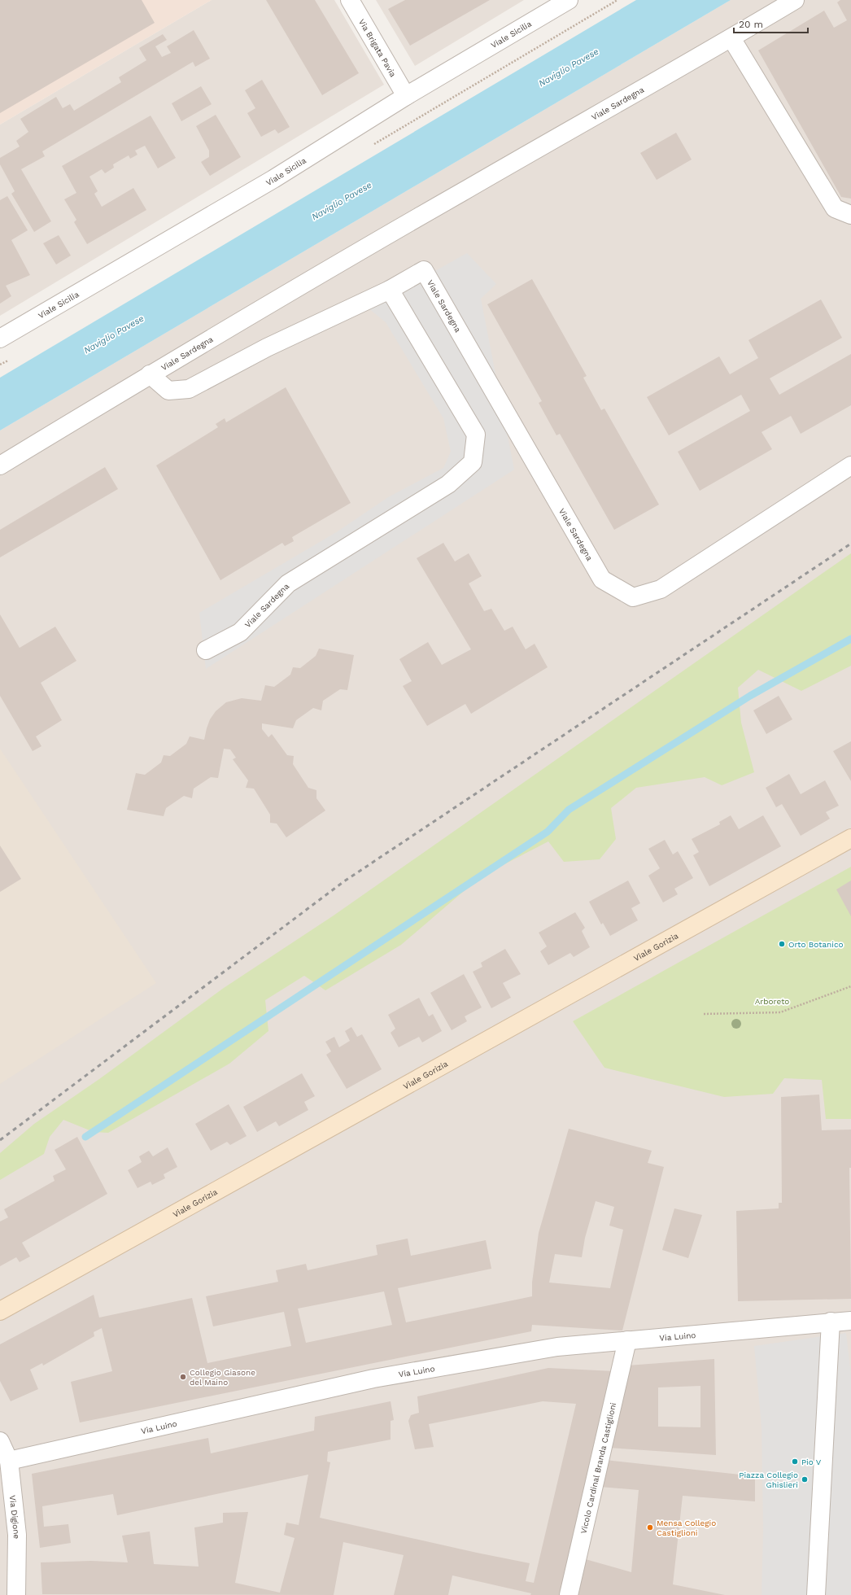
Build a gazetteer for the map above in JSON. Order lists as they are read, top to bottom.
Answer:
{
  "streets": {
    "street": [
      "Viale Sicilia",
      "Via Brigata Pavia",
      "Viale Sardegna",
      "Viale Gorizia",
      "Via Luino",
      "Vicolo Cardinal Branda Castiglioni",
      "Via Digione"
    ]
  },
  "crossings": [
    ["Viale Sicilia", "Via Brigata Pavia"],
    ["Via Luino", "Vicolo Cardinal Branda Castiglioni"],
    ["Via Luino", "Via Digione"]
  ],
  "water": ["Naviglio Pavese"],
  "parks": ["Arboreto"],
  "places": [
    "Orto Botanico",
    "Collegio Giasone del Maino",
    "Pio V",
    "Piazza Collegio Ghislieri",
    "Mensa Collegio Castiglioni"
  ],
  "scale_bar": "20 m"
}
